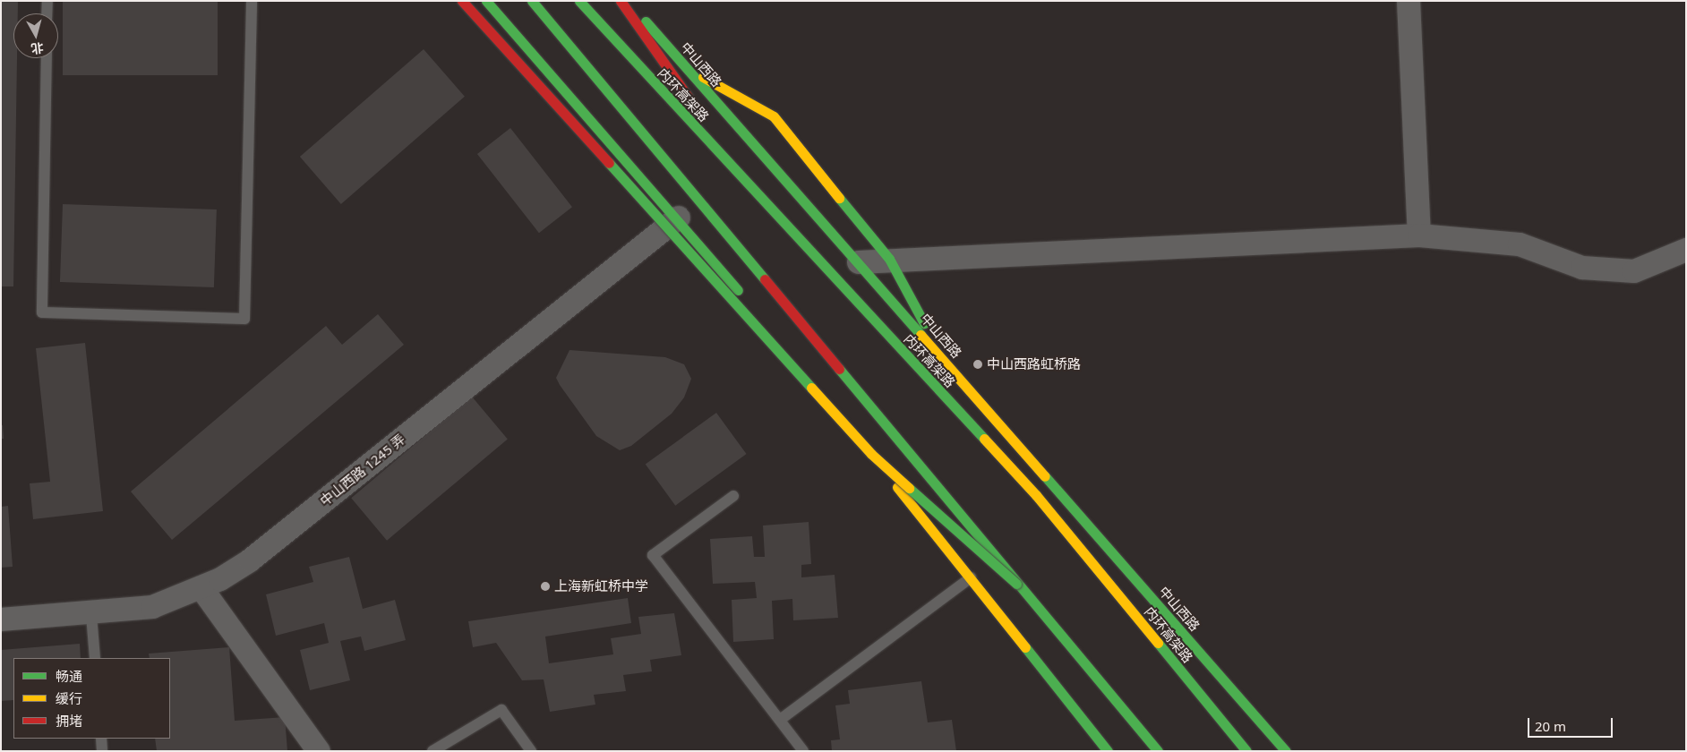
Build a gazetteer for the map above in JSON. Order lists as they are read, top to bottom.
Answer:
{
  "streets": {
    "main road": ["中山西路", "内环高架路"],
    "street": ["中山西路 1245 弄"]
  },
  "places": ["中山西路虹桥路", "上海新虹桥中学"],
  "legend": ["畅通", "缓行", "拥堵"],
  "scale_bar": "20 m",
  "north": "bottom"
}
